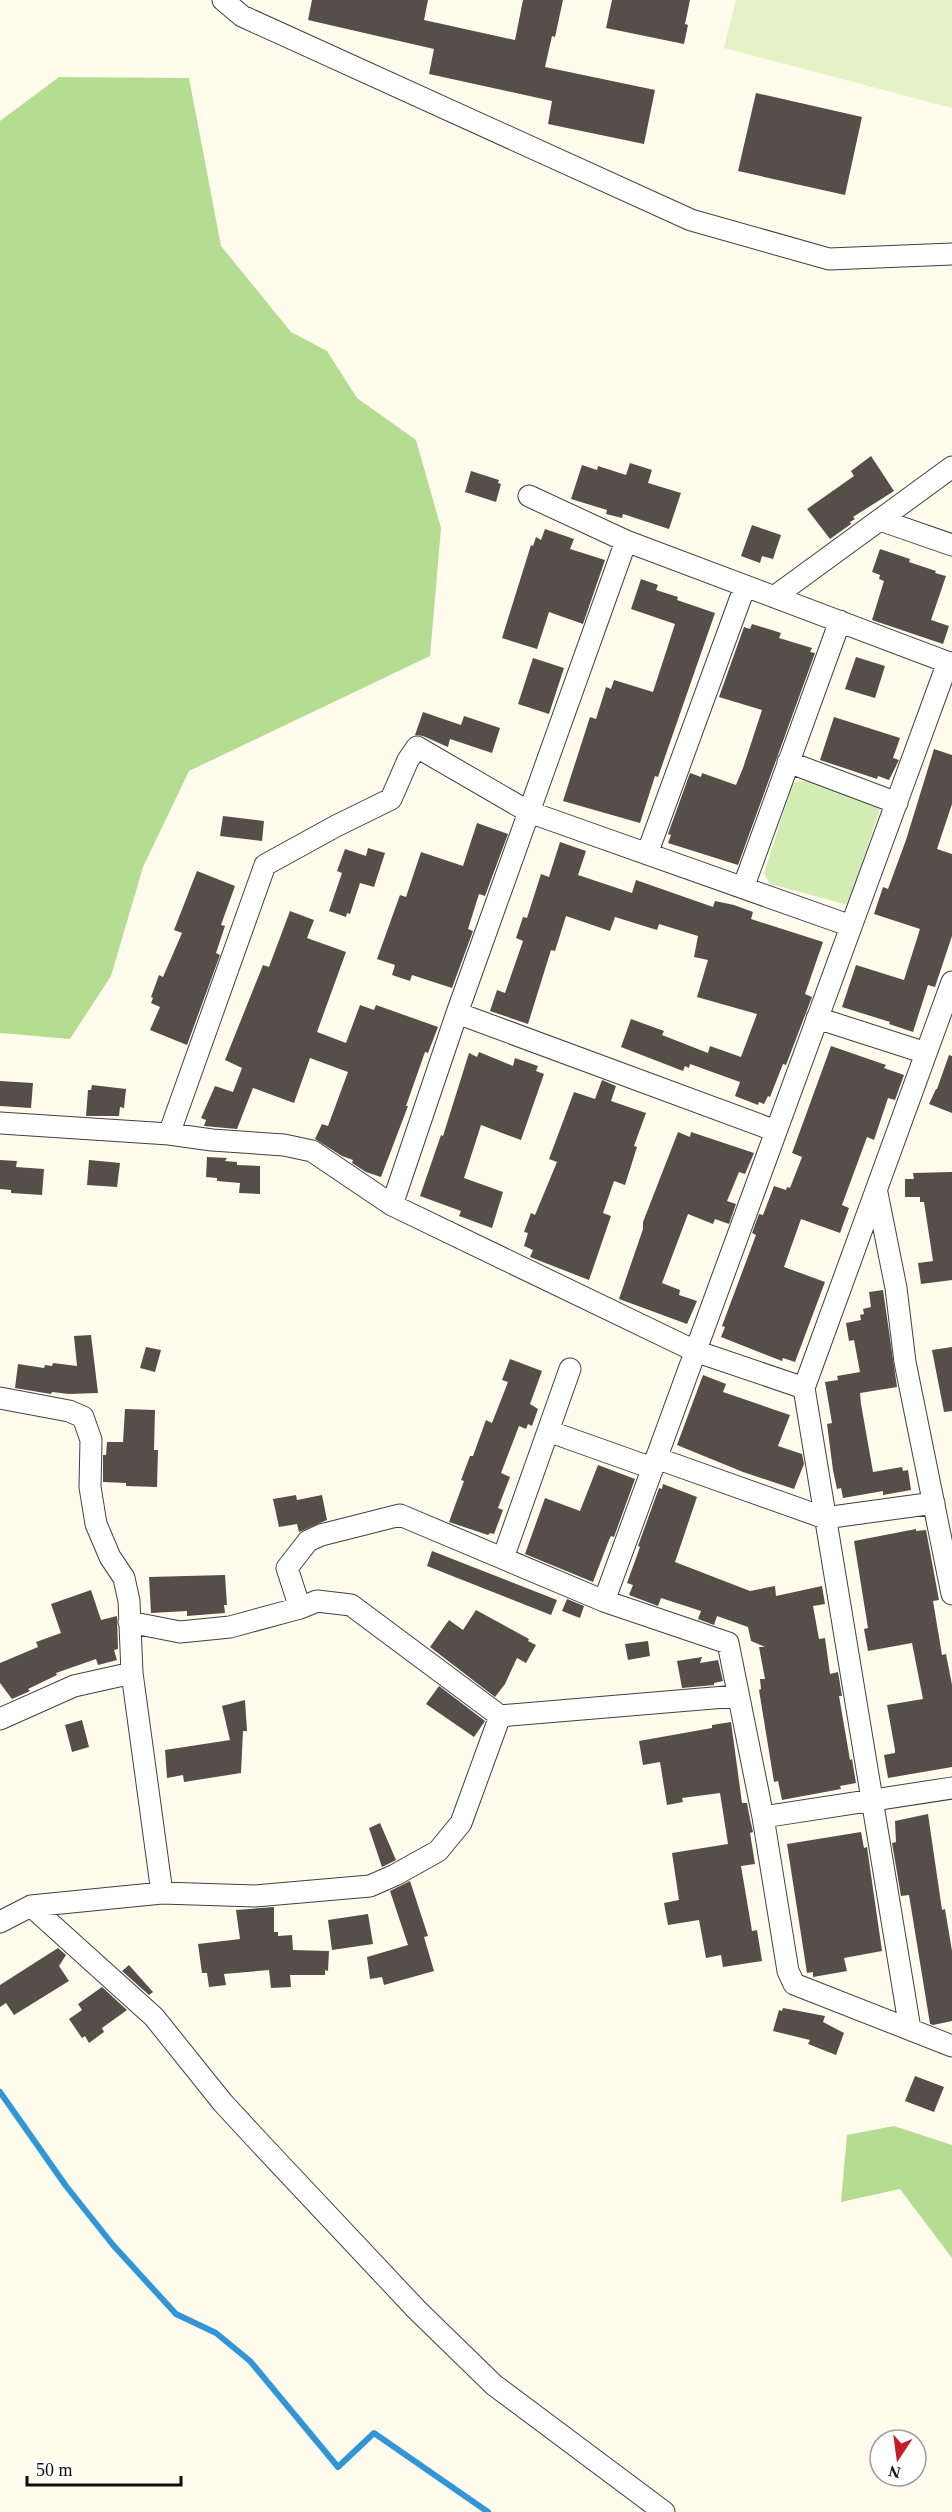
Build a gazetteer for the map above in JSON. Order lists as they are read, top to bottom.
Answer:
{
  "scale_bar": "50 m",
  "north": "bottom"
}
